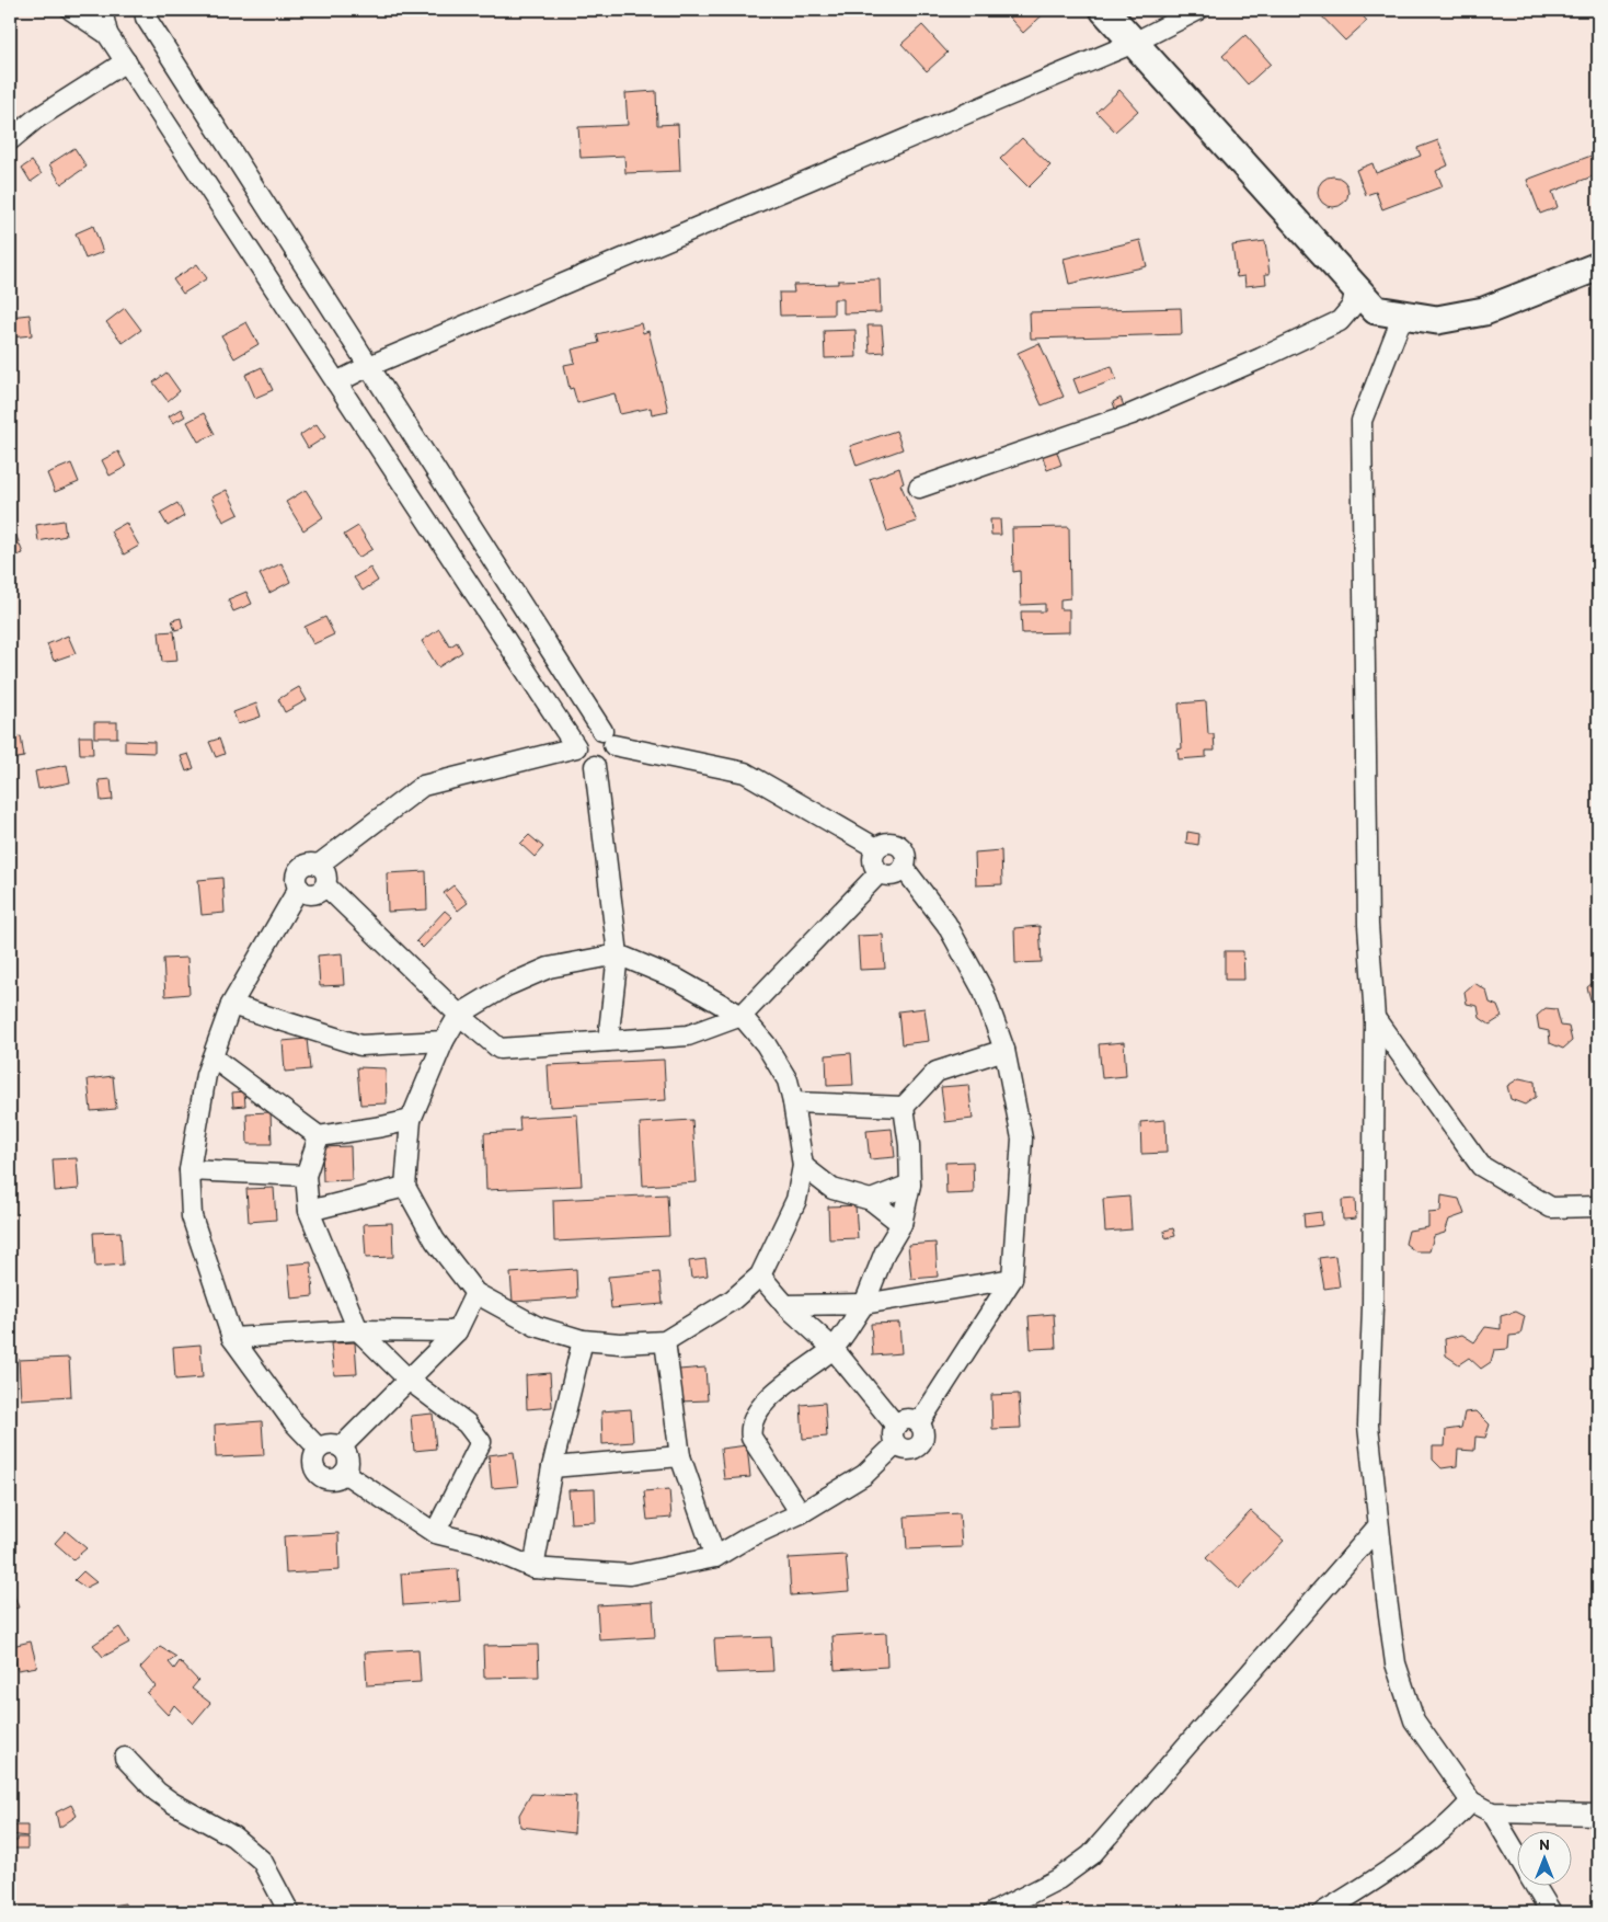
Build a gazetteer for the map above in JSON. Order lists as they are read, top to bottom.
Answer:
{
  "north": "top"
}
